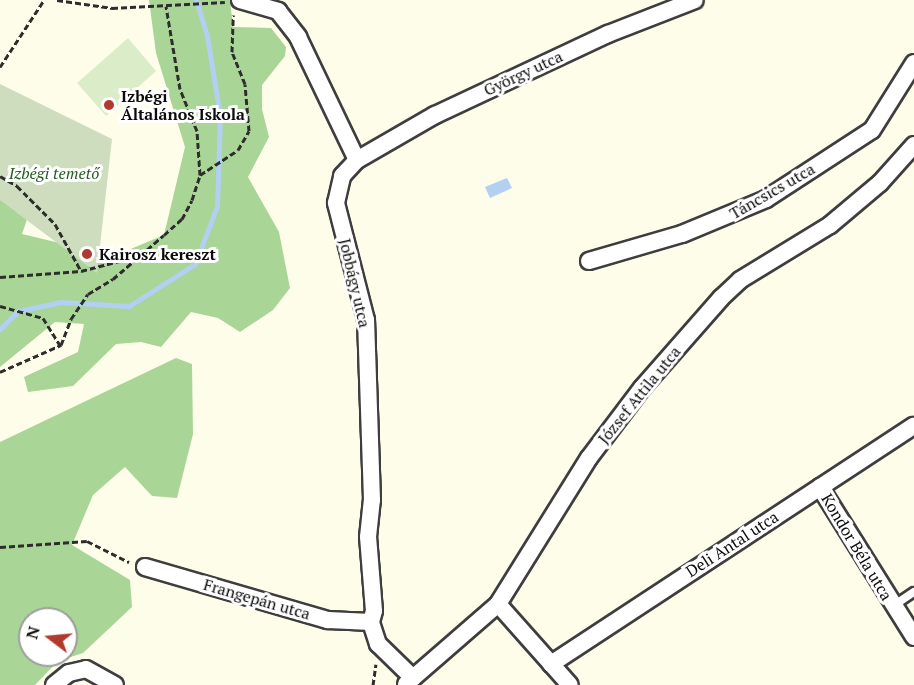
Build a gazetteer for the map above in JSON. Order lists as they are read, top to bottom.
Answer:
{
  "streets": {
    "street": [
      "György utca",
      "Táncsics utca",
      "Jobbágy utca",
      "József Attila utca",
      "Deli Antal utca",
      "Kondor Béla utca",
      "Frangepán utca"
    ]
  },
  "crossings": [
    ["György utca", "Jobbágy utca"],
    ["Jobbágy utca", "József Attila utca"],
    ["Jobbágy utca", "Frangepán utca"],
    ["Deli Antal utca", "Kondor Béla utca"]
  ],
  "parks": ["Izbégi temető"],
  "places": ["Izbégi Általános Iskola", "Kairosz kereszt"],
  "north": "left"
}
